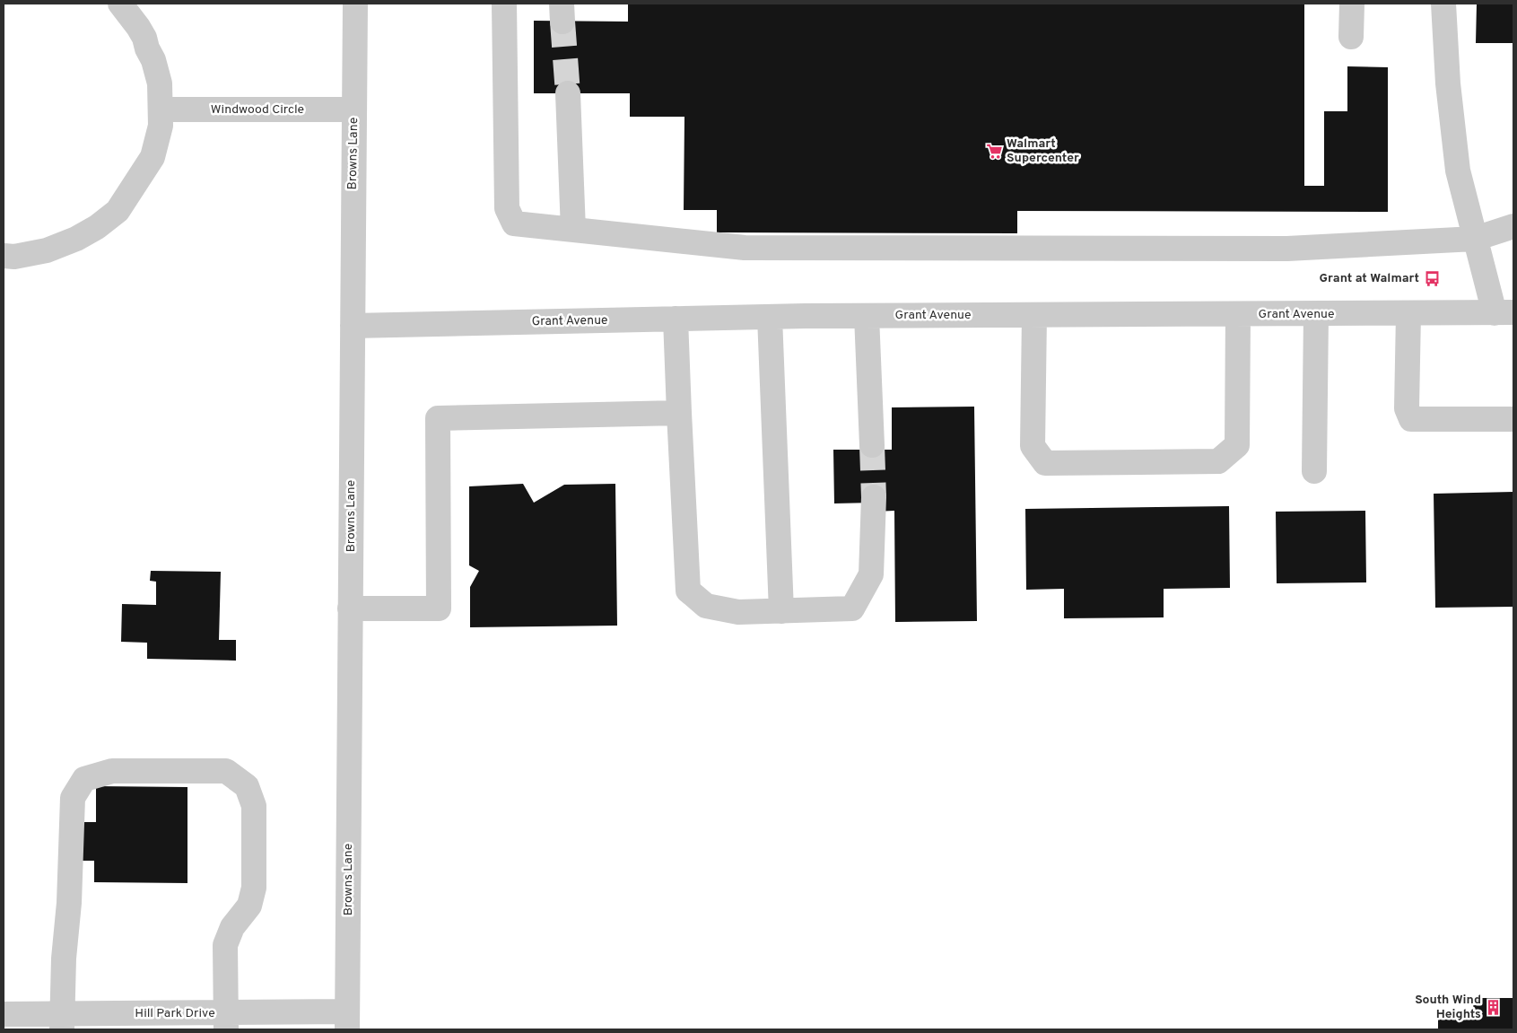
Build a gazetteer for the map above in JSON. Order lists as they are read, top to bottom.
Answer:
{
  "streets": {
    "street": [
      "Windwood Circle",
      "Browns Lane",
      "Grant Avenue",
      "Hill Park Drive"
    ]
  },
  "crossings": [
    ["Windwood Circle", "Browns Lane"],
    ["Browns Lane", "Grant Avenue"],
    ["Browns Lane", "Hill Park Drive"]
  ],
  "places": {
    "supermarket": ["Walmart Supercenter"],
    "bus stop": ["Grant at Walmart"],
    "building": ["South Wind Heights"]
  }
}
